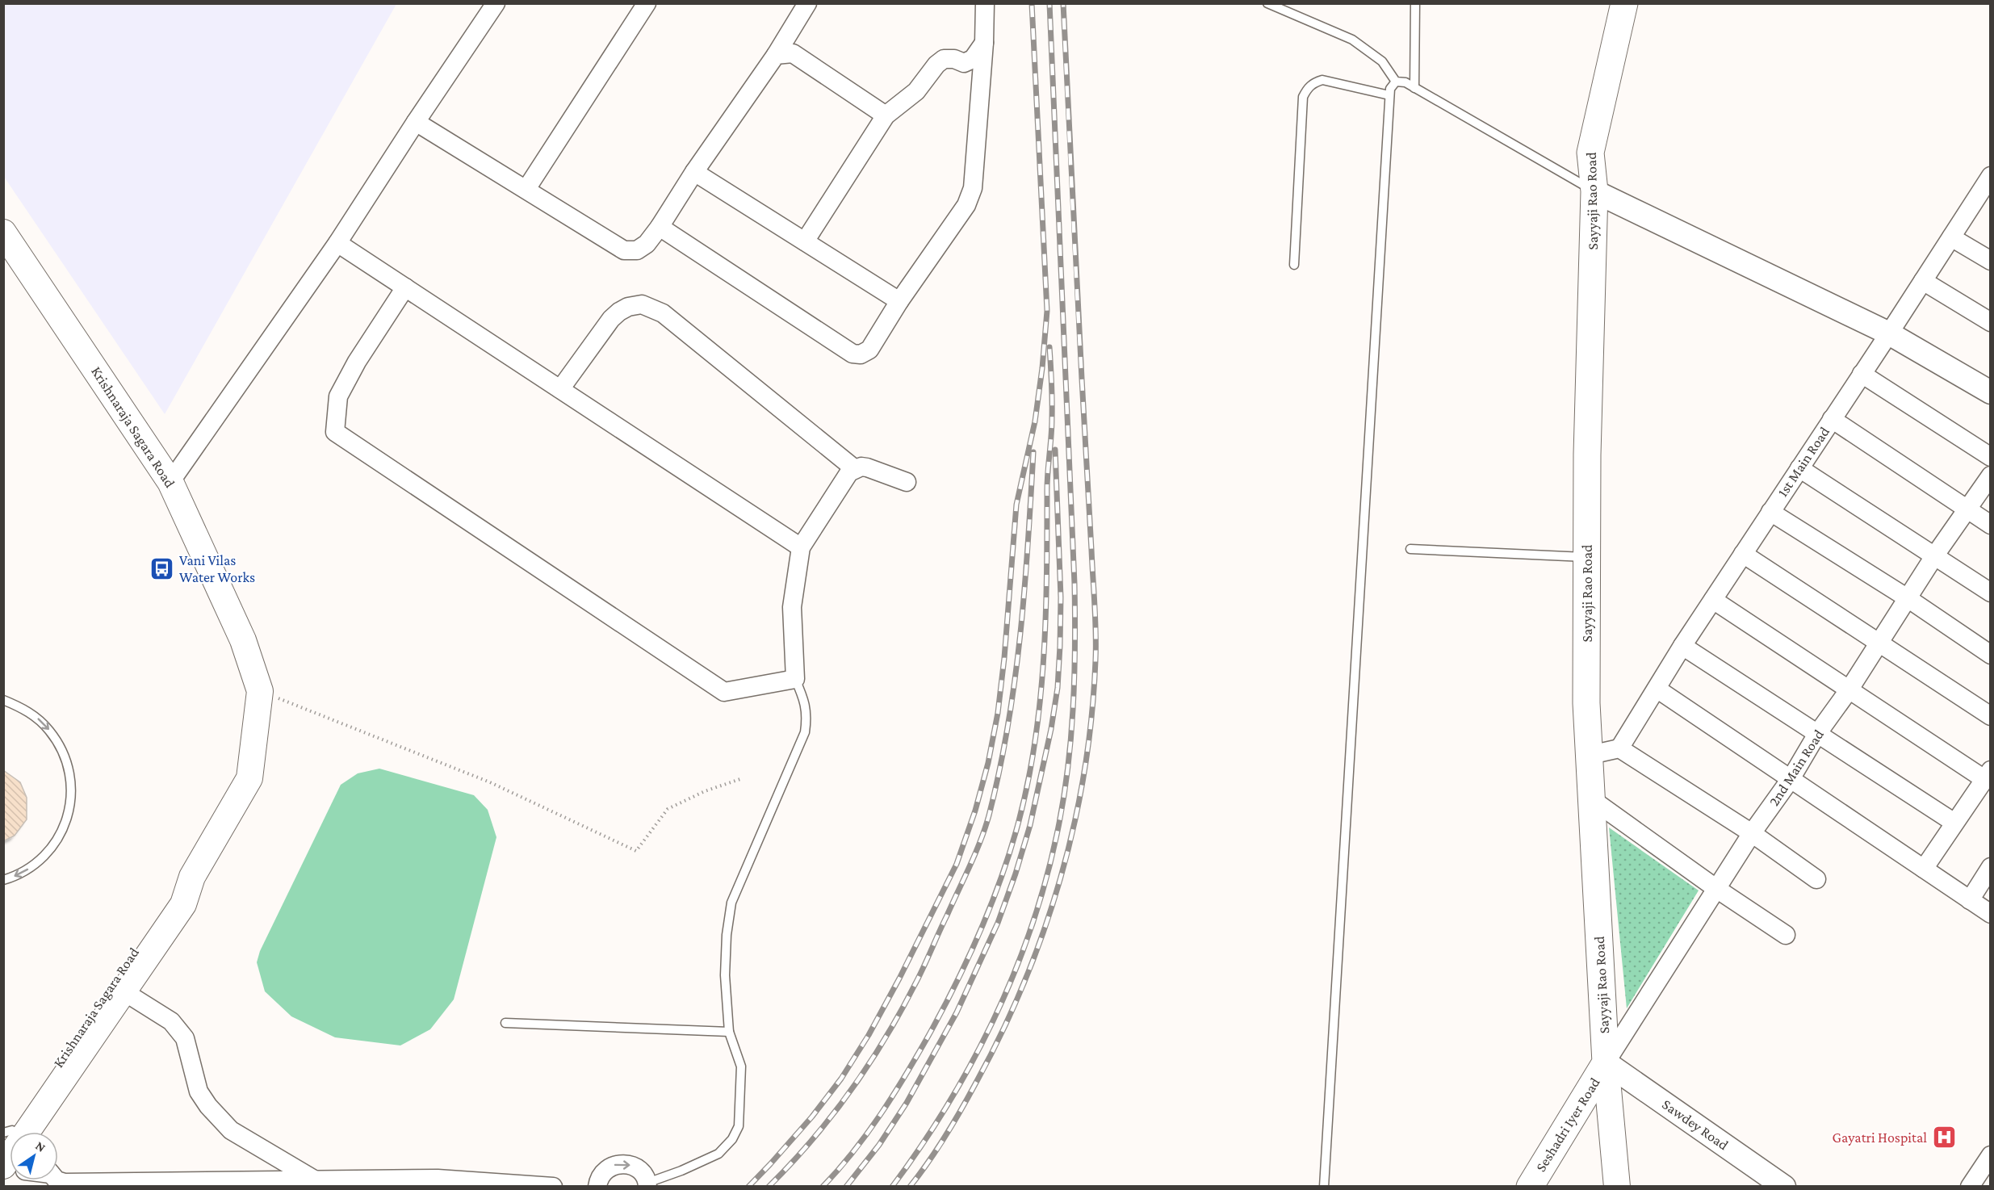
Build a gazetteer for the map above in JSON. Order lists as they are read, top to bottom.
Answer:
{
  "streets": {
    "main road": ["Sayyaji Rao Road", "Krishnaraja Sagara Road", "Seshadri Iyer Road"],
    "street": ["1st Main Road", "2nd Main Road", "Sawdey Road"]
  },
  "crossings": [
    ["Sayyaji Rao Road", "2nd Main Road"],
    ["Sayyaji Rao Road", "Seshadri Iyer Road"],
    ["Sayyaji Rao Road", "Sawdey Road"],
    ["2nd Main Road", "Seshadri Iyer Road"],
    ["2nd Main Road", "Sawdey Road"],
    ["Seshadri Iyer Road", "Sawdey Road"]
  ],
  "places": {
    "bus stop": ["Vani Vilas Water Works"],
    "hospital": ["Gayatri Hospital"]
  },
  "north": "top right"
}
